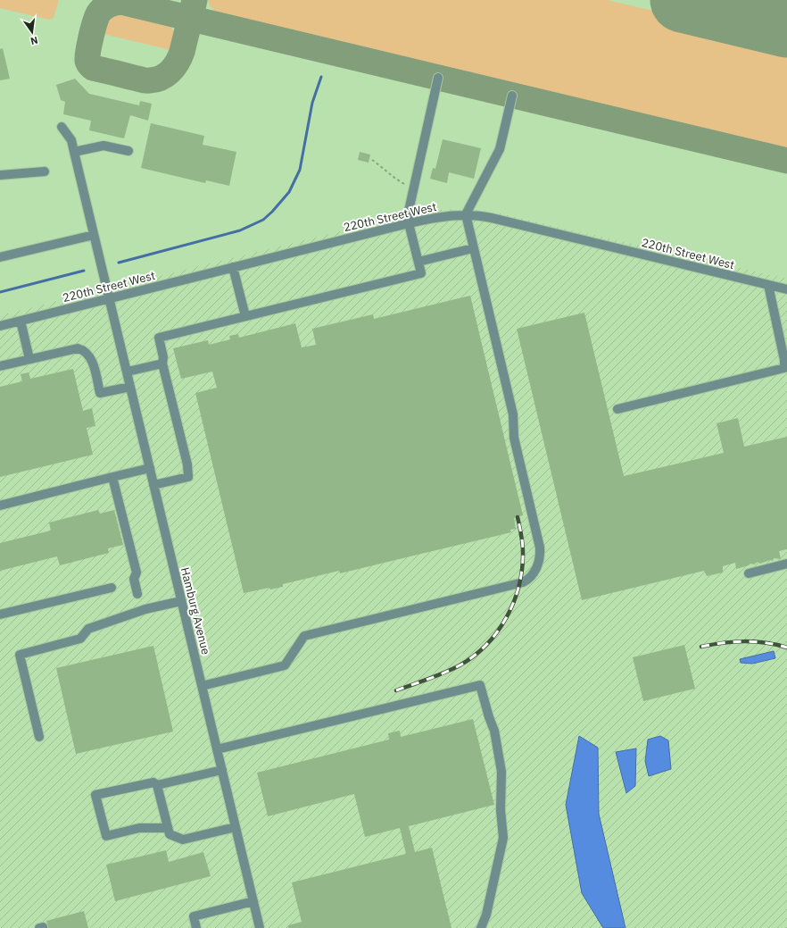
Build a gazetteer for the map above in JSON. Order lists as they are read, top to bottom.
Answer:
{
  "streets": {
    "street": ["220th Street West", "Hamburg Avenue"]
  },
  "crossings": [
    ["220th Street West", "Hamburg Avenue"]
  ],
  "north": "bottom"
}
